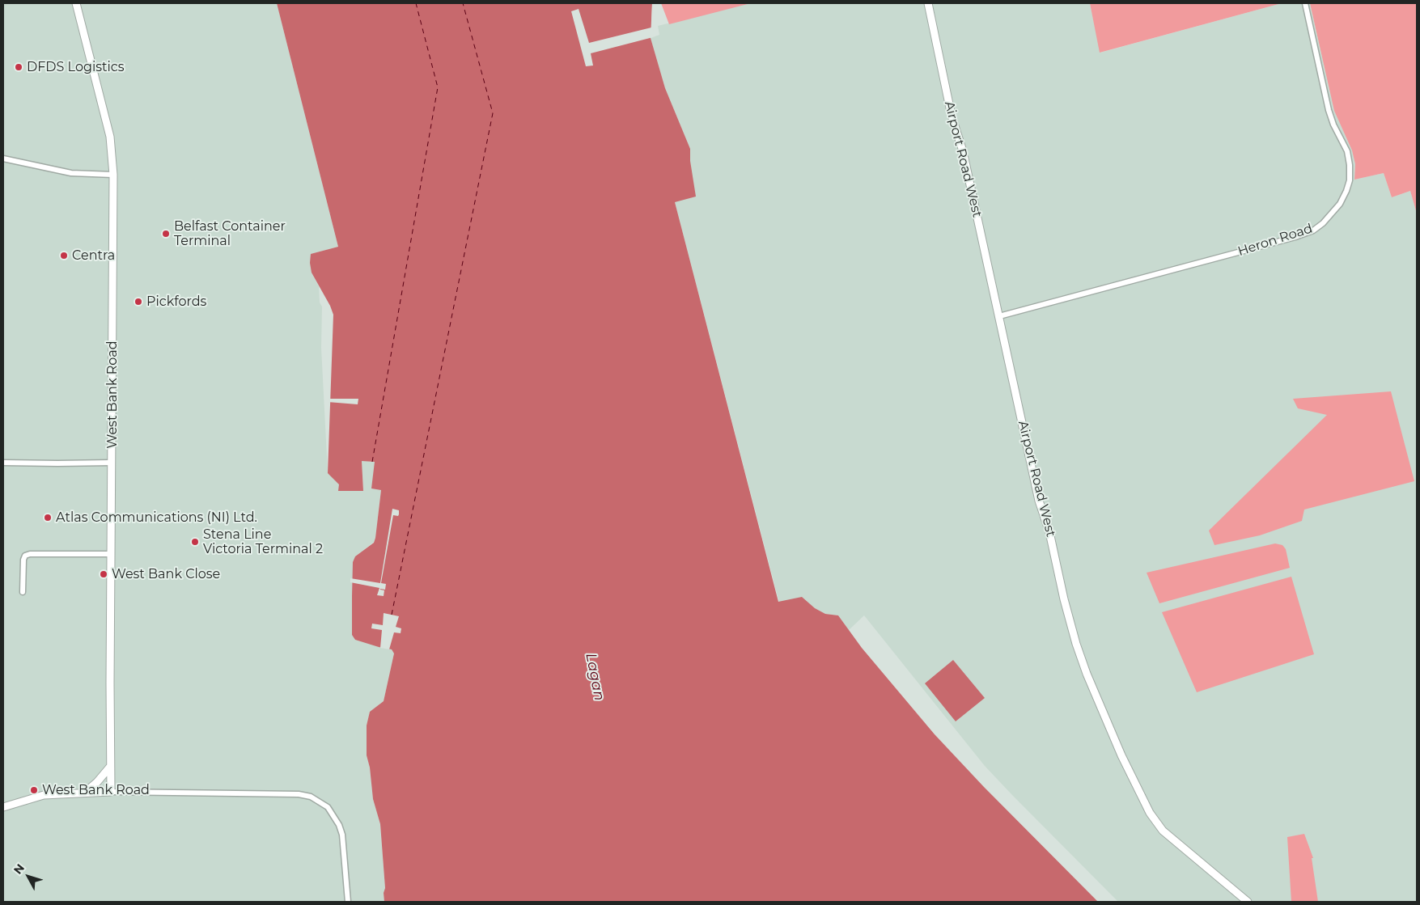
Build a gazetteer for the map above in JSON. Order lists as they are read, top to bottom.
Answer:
{
  "streets": {
    "street": ["Airport Road West", "Heron Road", "West Bank Road"]
  },
  "crossings": [
    ["Airport Road West", "Heron Road"]
  ],
  "water": ["Lagan"],
  "places": [
    "DFDS Logistics",
    "Belfast Container Terminal",
    "Centra",
    "Pickfords",
    "Atlas Communications (NI) Ltd.",
    "Stena Line Victoria Terminal 2",
    "West Bank Close",
    "West Bank Road"
  ],
  "north": "top left"
}
